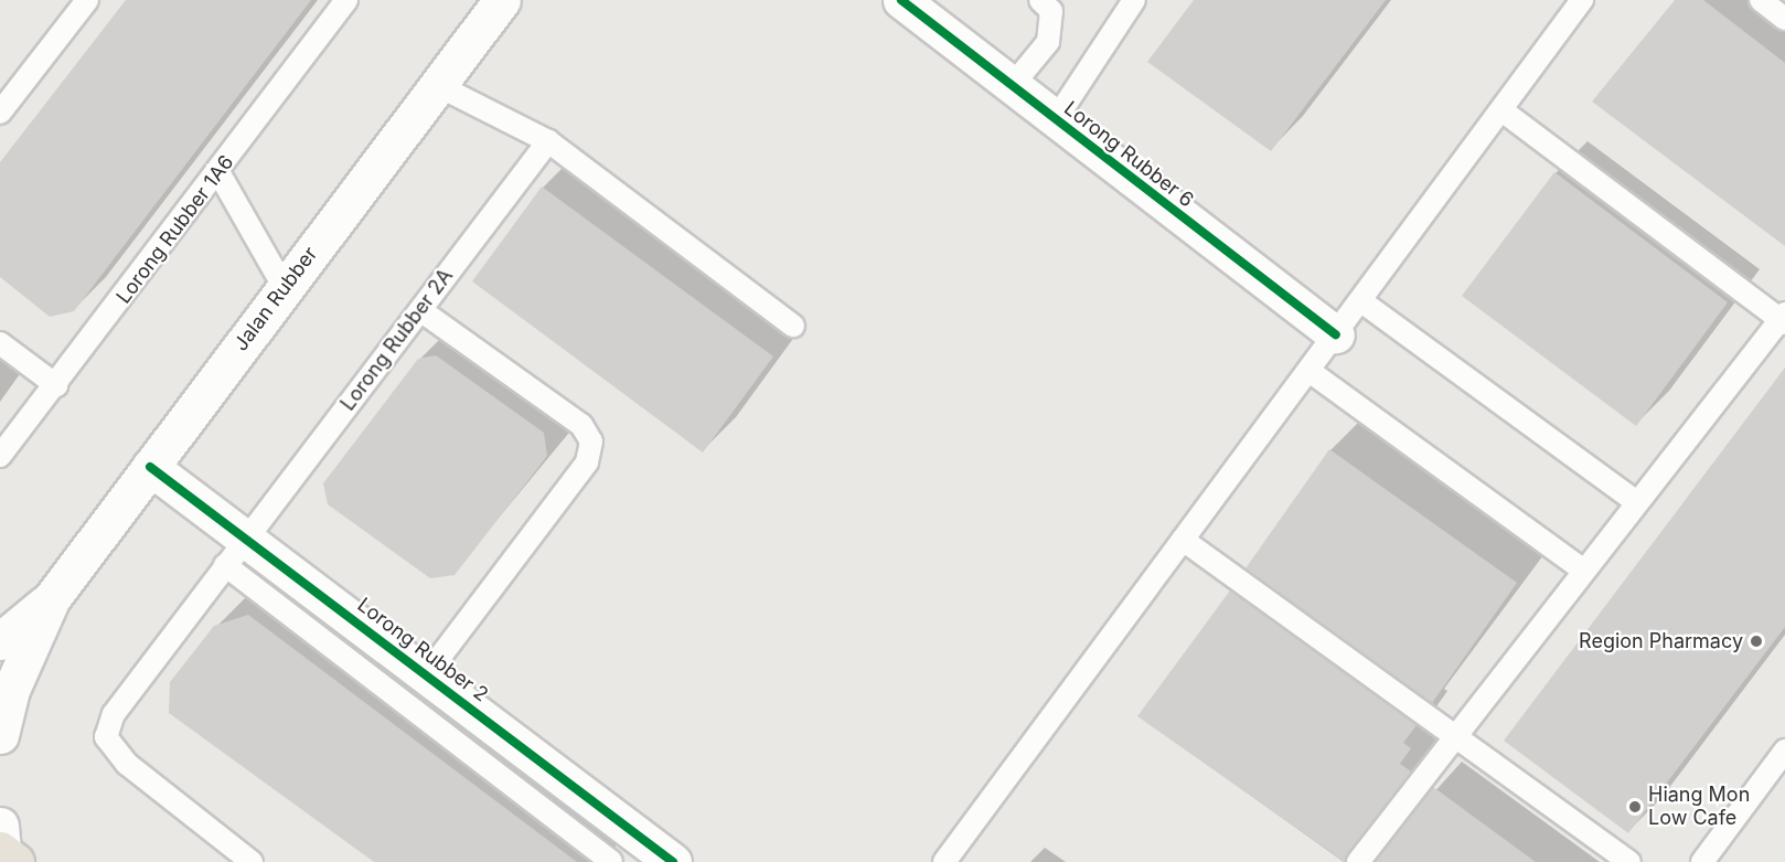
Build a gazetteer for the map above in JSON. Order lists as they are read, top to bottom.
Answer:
{
  "streets": {
    "street": ["Lorong Rubber 6", "Jalan Rubber", "Lorong Rubber 2"],
    "lane": ["Lorong Rubber 1A6", "Lorong Rubber 2A"]
  },
  "crossings": [
    ["Jalan Rubber", "Lorong Rubber 2"],
    ["Lorong Rubber 2A", "Lorong Rubber 2"]
  ],
  "places": ["Region Pharmacy", "Hiang Mon Low Cafe"]
}
